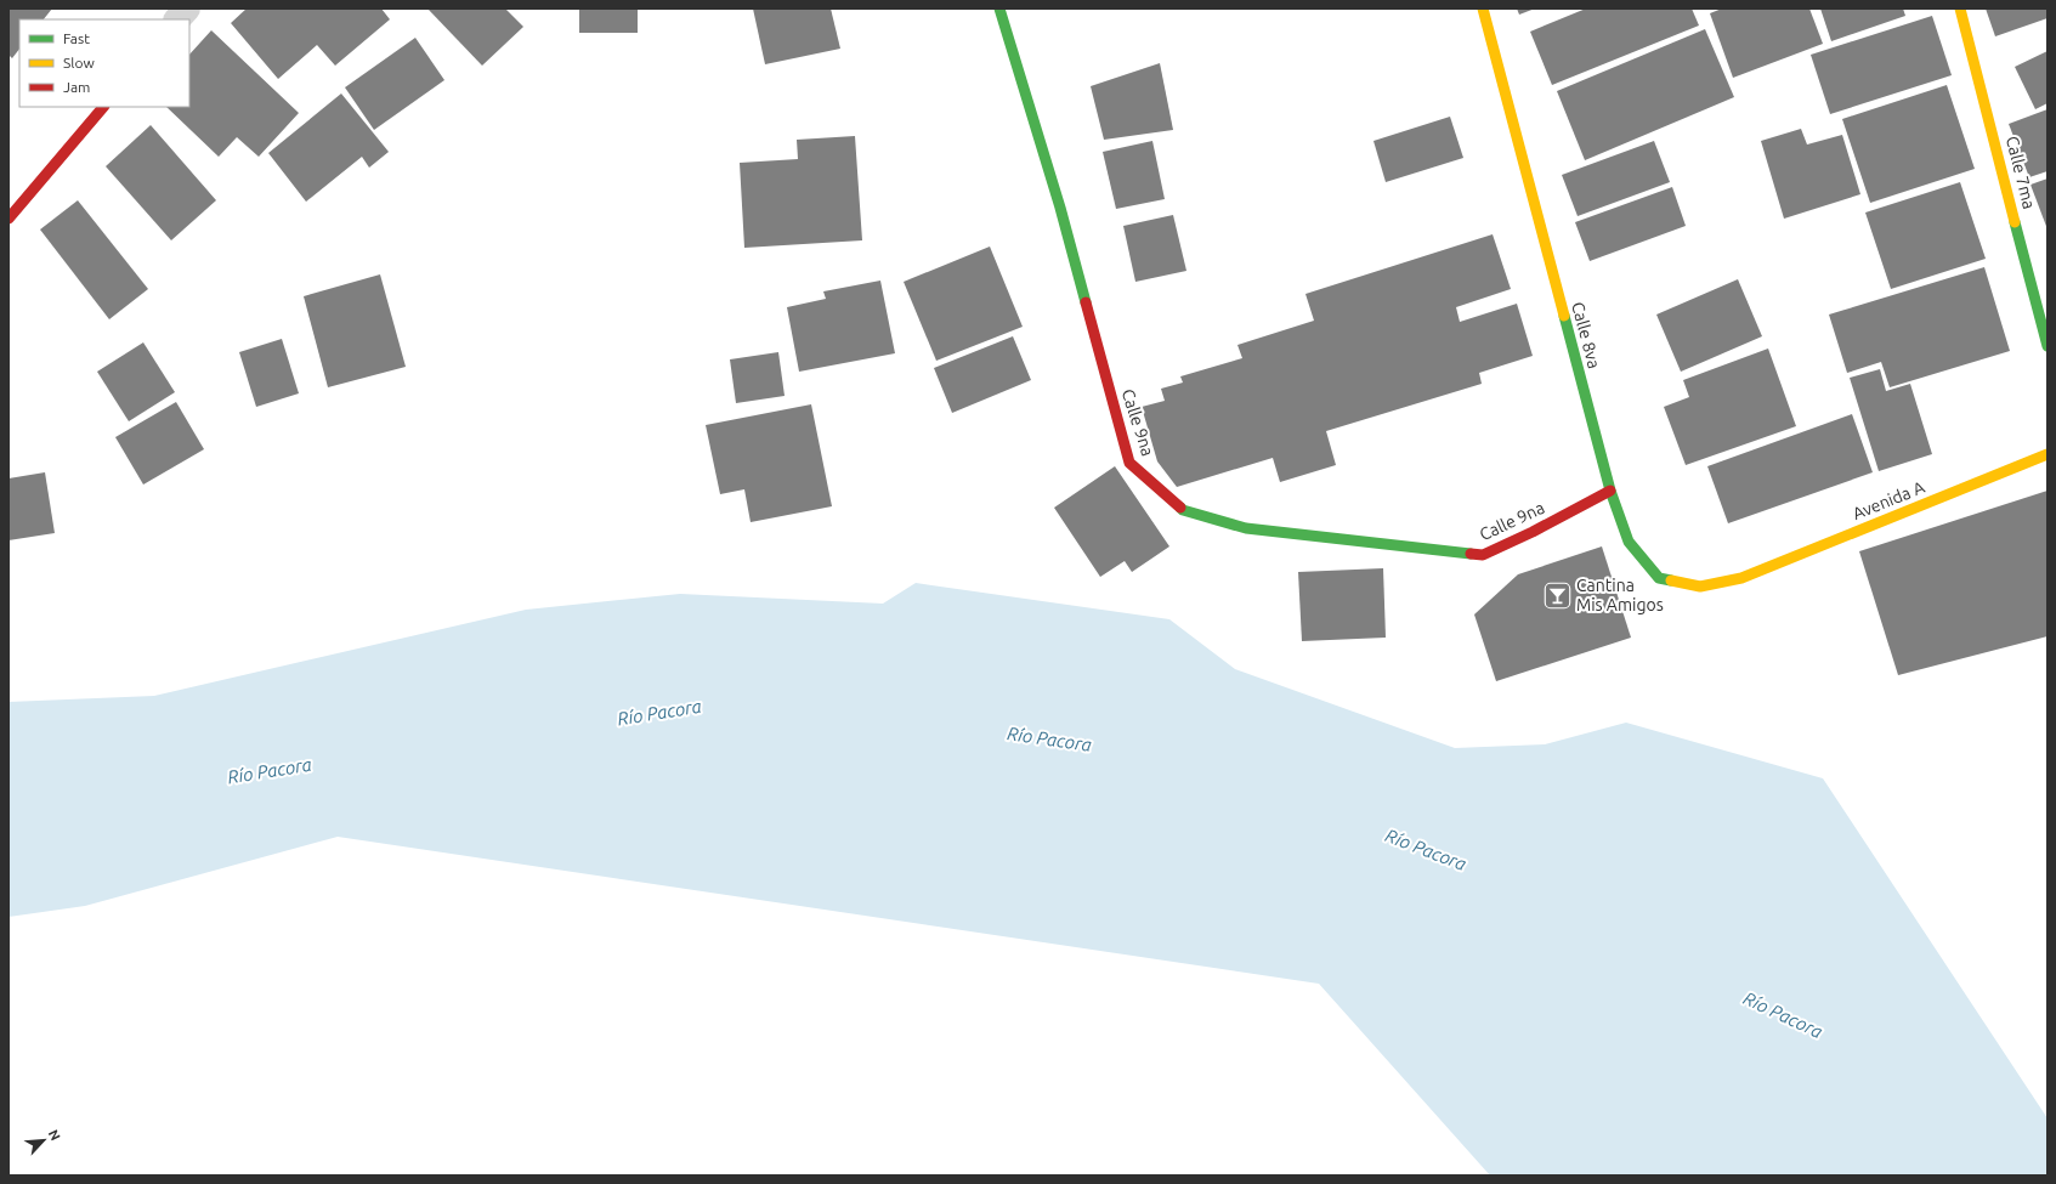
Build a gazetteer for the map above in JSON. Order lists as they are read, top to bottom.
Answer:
{
  "streets": {
    "street": [
      "Calle 7ma",
      "Calle 8va",
      "Calle 9na",
      "Avenida A"
    ]
  },
  "crossings": [
    ["Calle 8va", "Calle 9na"],
    ["Calle 8va", "Avenida A"]
  ],
  "water": ["Río Pacora"],
  "places": {
    "bar": ["Cantina Mis Amigos"]
  },
  "legend": ["Fast", "Slow", "Jam"],
  "north": "top right"
}
